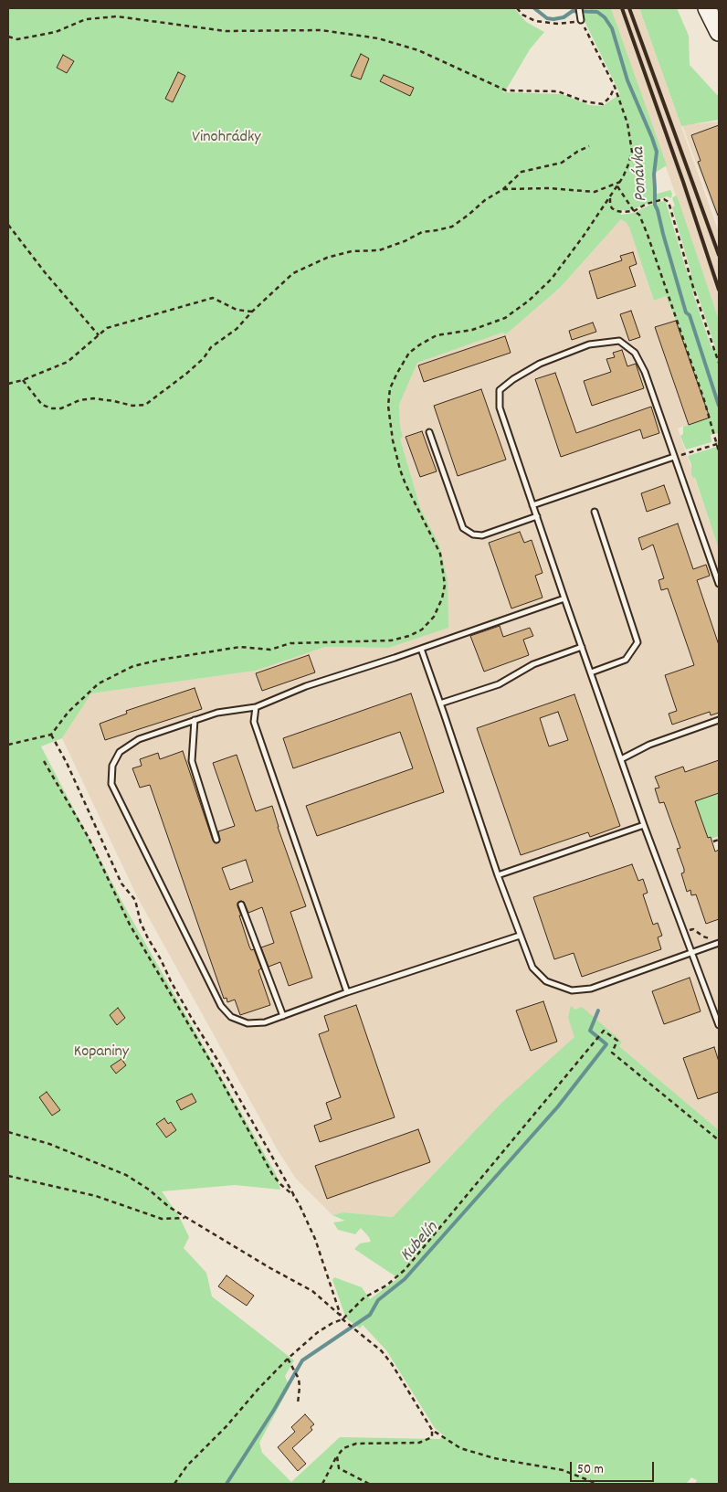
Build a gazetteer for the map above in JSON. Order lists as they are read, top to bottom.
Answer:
{
  "water": ["Ponávka", "Kubelín"],
  "parks": ["Vinohrádky", "Kopaniny"],
  "scale_bar": "50 m"
}
